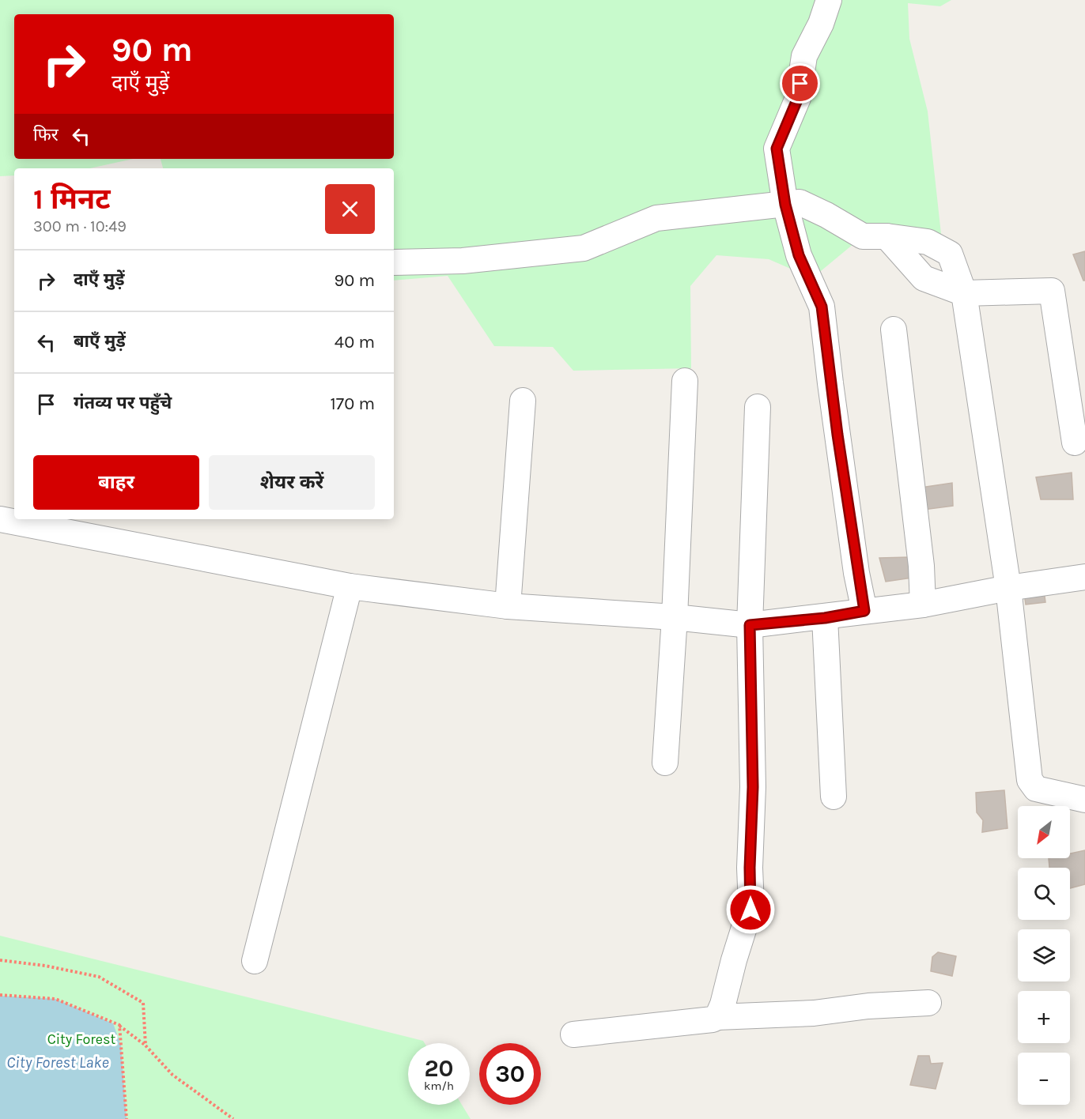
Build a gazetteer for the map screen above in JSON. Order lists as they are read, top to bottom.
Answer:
{
  "water": ["City Forest Lake"],
  "parks": ["City Forest"],
  "north": "bottom left",
  "page": {
    "turn": ["90 m", "दाएँ मुड़ें"],
    "then": "फिर",
    "heading": ["1 मिनट", "300 m · 10:49"],
    "list": [
      {
        "name": "दाएँ मुड़ें",
        "value": "90 m"
      },
      {
        "name": "बाएँ मुड़ें",
        "value": "40 m"
      },
      {
        "name": "गंतव्य पर पहुँचे",
        "value": "170 m"
      }
    ],
    "buttons": ["बाहर", "शेयर करें"],
    "map_buttons": ["+", "−"],
    "speed": "20 km/h",
    "limit": "30"
  }
}
